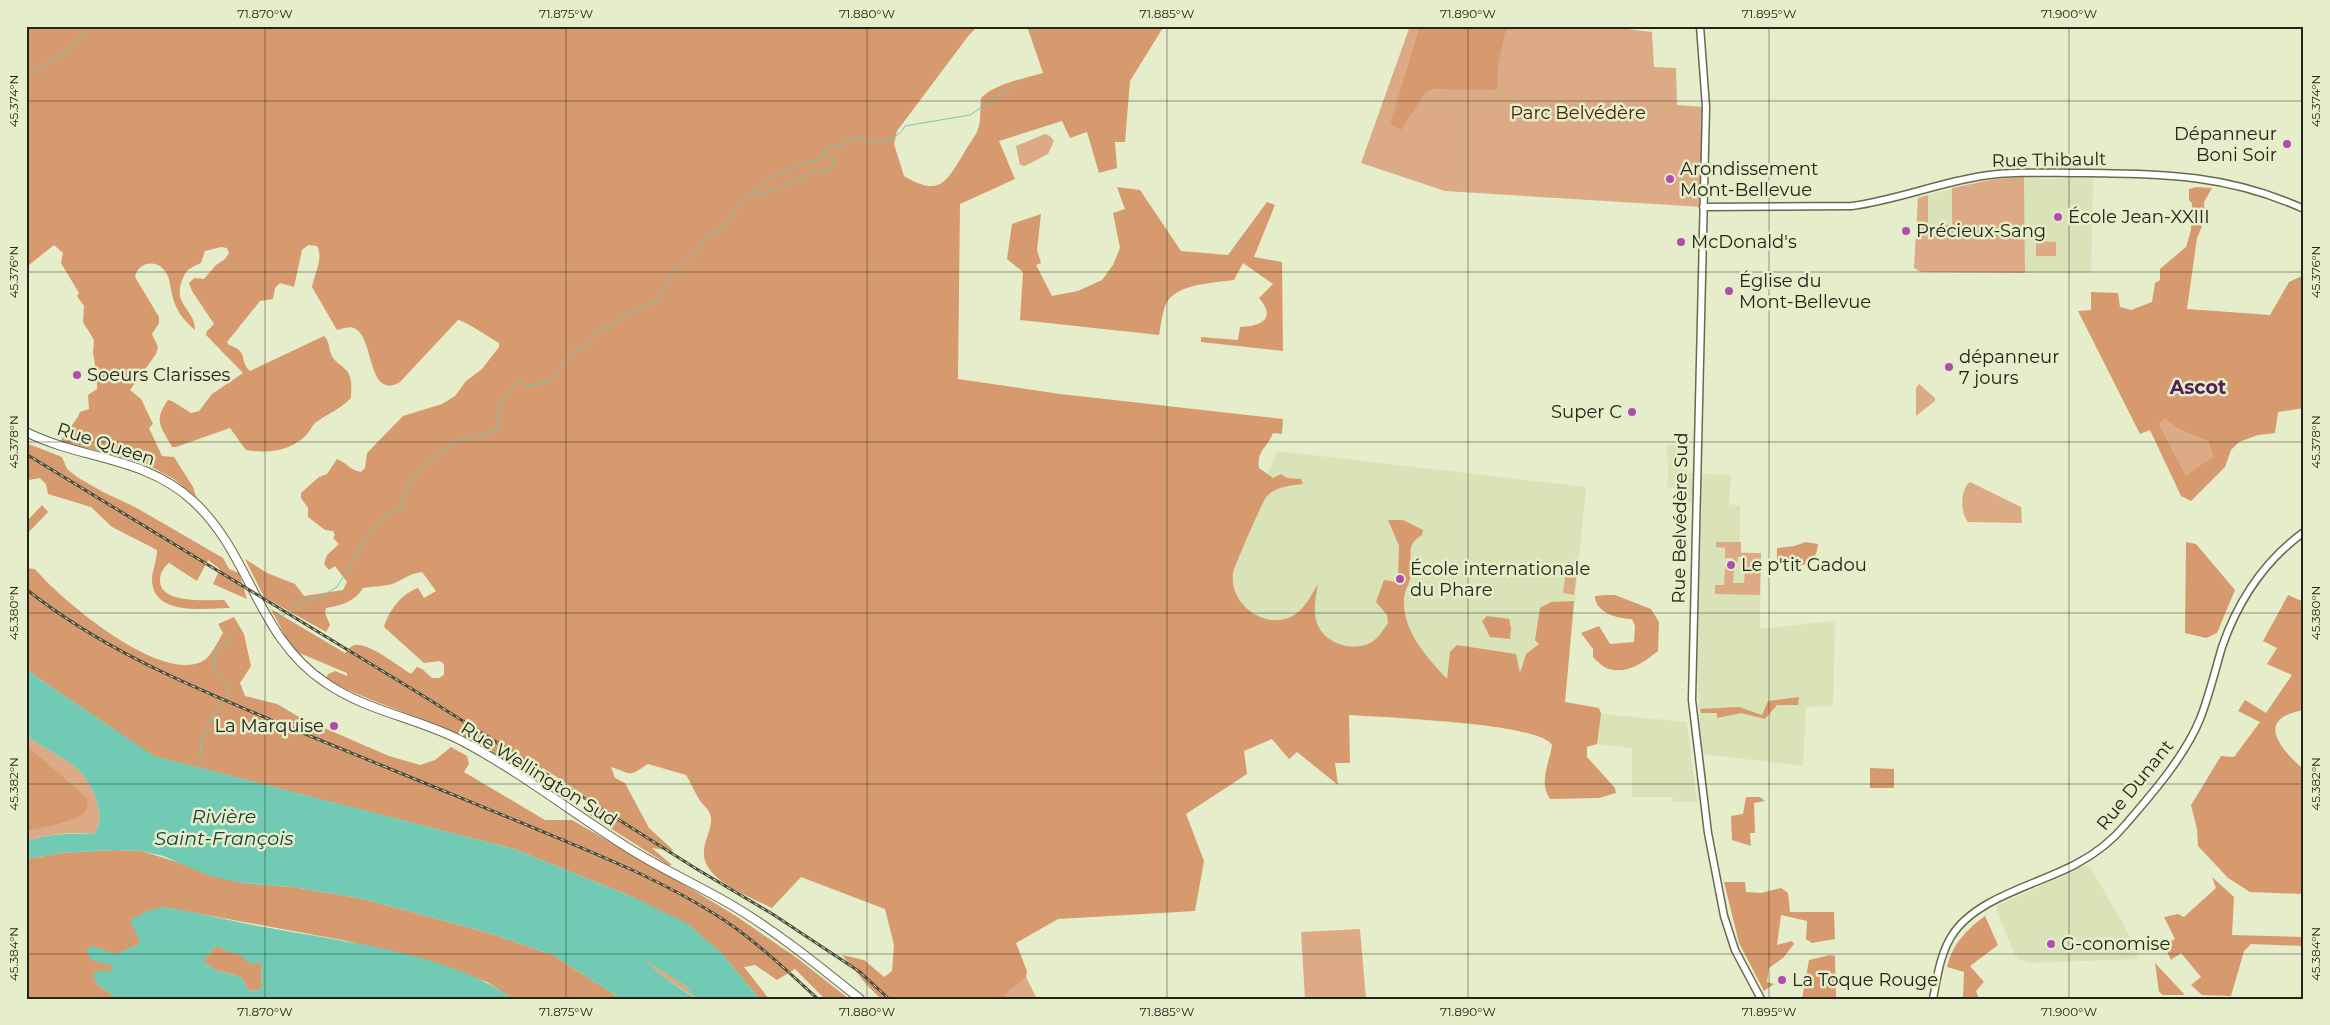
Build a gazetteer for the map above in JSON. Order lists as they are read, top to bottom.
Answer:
{
  "streets": {
    "main road": ["Rue Queen", "Rue Wellington Sud"],
    "street": ["Rue Thibault", "Rue Belvédère Sud", "Rue Dunant"]
  },
  "crossings": [
    ["Rue Thibault", "Rue Belvédère Sud"],
    ["Rue Queen", "Rue Wellington Sud"]
  ],
  "districts": ["Ascot"],
  "water": ["Rivière Saint-François"],
  "parks": ["Parc Belvédère"],
  "places": [
    "Dépanneur Boni Soir",
    "Arondissement Mont-Bellevue",
    "École Jean-XXIII",
    "Précieux-Sang",
    "McDonald's",
    "Église du Mont-Bellevue",
    "dépanneur 7 jours",
    "Soeurs Clarisses",
    "Super C",
    "Le p'tit Gadou",
    "École internationale du Phare",
    "La Marquise",
    "G-conomise",
    "La Toque Rouge"
  ],
  "coordinates": [
    "71.870°W",
    "71.875°W",
    "71.880°W",
    "71.885°W",
    "71.890°W",
    "71.895°W",
    "71.900°W",
    "45.374°N",
    "45.376°N",
    "45.378°N",
    "45.380°N",
    "45.382°N",
    "45.384°N"
  ]
}
